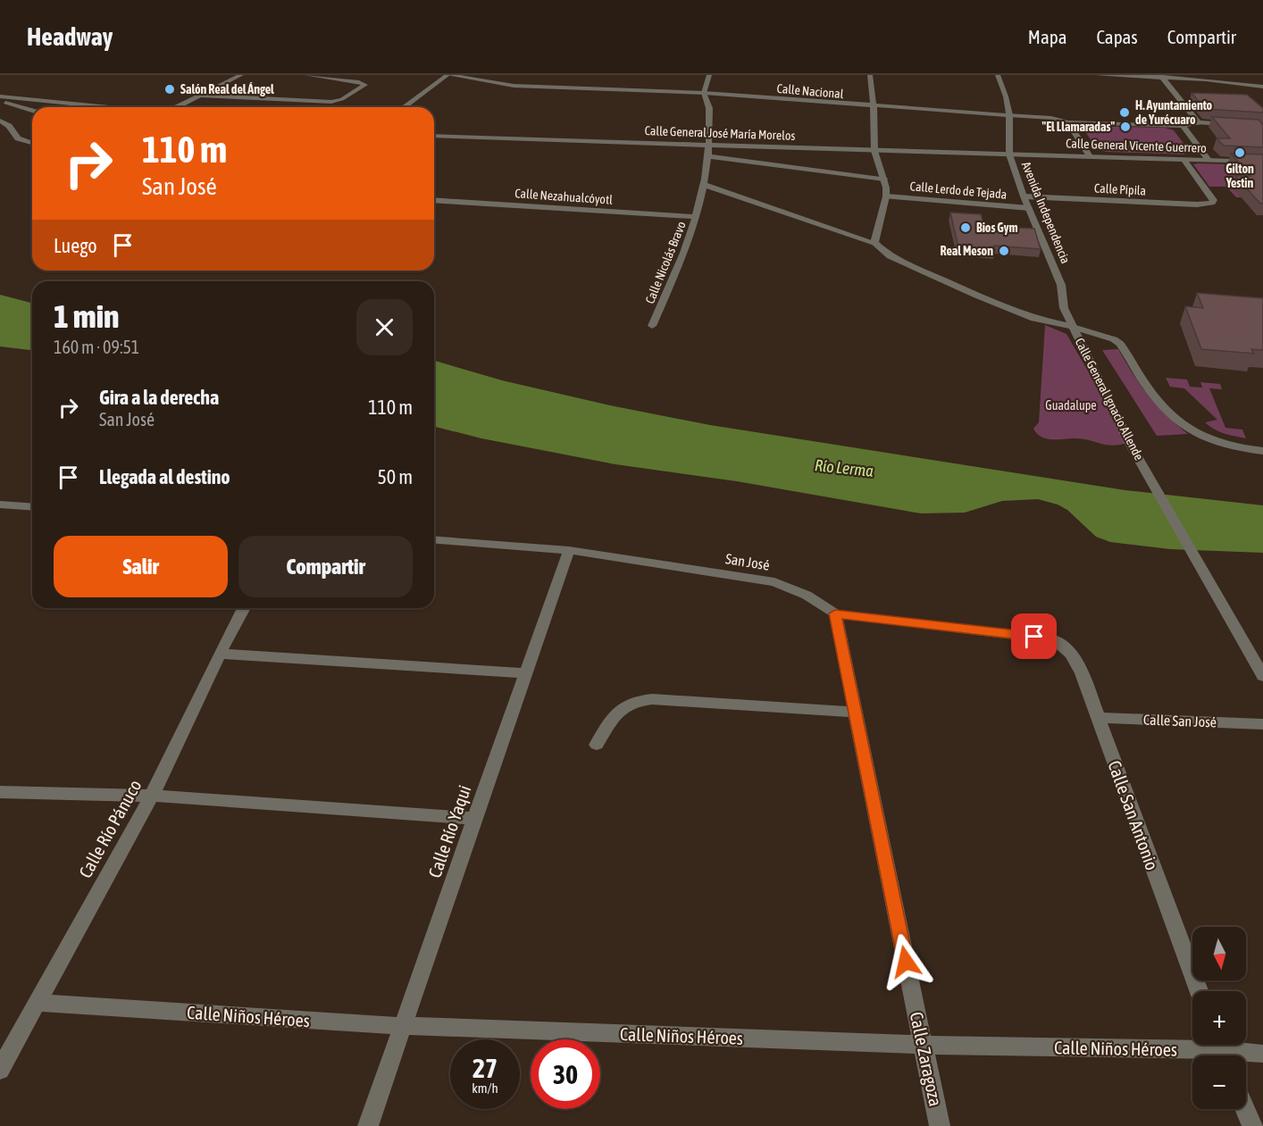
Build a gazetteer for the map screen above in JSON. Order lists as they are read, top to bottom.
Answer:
{
  "streets": {
    "street": [
      "Calle Nacional",
      "Calle General José María Morelos",
      "Calle General Vicente Guerrero",
      "Calle Pípila",
      "Calle Lerdo de Tejada",
      "Calle Nezahualcóyotl",
      "Avenida Independencia",
      "Calle Nicolás Bravo",
      "Calle General Ignacio Allende",
      "San José",
      "Calle San José",
      "Calle San Antonio",
      "Calle Río Pánuco",
      "Calle Río Yaqui",
      "Calle Niños Héroes",
      "Calle Zaragoza"
    ]
  },
  "crossings": [
    ["Calle Nacional", "Avenida Independencia"],
    ["Calle Nacional", "Calle Nicolás Bravo"],
    ["Calle General José María Morelos", "Calle General Vicente Guerrero"],
    ["Calle General José María Morelos", "Avenida Independencia"],
    ["Calle General José María Morelos", "Calle Nicolás Bravo"],
    ["Calle General Vicente Guerrero", "Calle Pípila"],
    ["Calle General Vicente Guerrero", "Avenida Independencia"],
    ["Calle Pípila", "Avenida Independencia"],
    ["Calle Lerdo de Tejada", "Avenida Independencia"],
    ["Calle Nezahualcóyotl", "Calle Nicolás Bravo"],
    ["Avenida Independencia", "Calle General Ignacio Allende"],
    ["Calle Nicolás Bravo", "Calle General Ignacio Allende"],
    ["San José", "Calle San Antonio"],
    ["San José", "Calle Río Yaqui"],
    ["San José", "Calle Zaragoza"],
    ["Calle San José", "Calle San Antonio"],
    ["Calle Río Pánuco", "Calle Niños Héroes"],
    ["Calle Río Yaqui", "Calle Niños Héroes"],
    ["Calle Niños Héroes", "Calle Zaragoza"]
  ],
  "water": ["Río Lerma"],
  "parks": ["Guadalupe"],
  "places": [
    "Salón Real del Ángel",
    "H. Ayuntamiento de Yurécuaro",
    "\"El Llamaradas\"",
    "Gilton Yestin",
    "Bios Gym",
    "Real Meson"
  ],
  "north": "bottom",
  "page": {
    "header": "Headway",
    "nav": ["Mapa", "Capas", "Compartir"],
    "turn": ["110 m", "San José"],
    "then": "Luego",
    "heading": ["1 min", "160 m · 09:51"],
    "list": [
      {
        "name": "Gira a la derecha",
        "note": "San José",
        "value": "110 m"
      },
      {
        "name": "Llegada al destino",
        "value": "50 m"
      }
    ],
    "buttons": ["Salir", "Compartir"],
    "map_buttons": ["+", "−"],
    "speed": "27 km/h",
    "limit": "30"
  }
}
